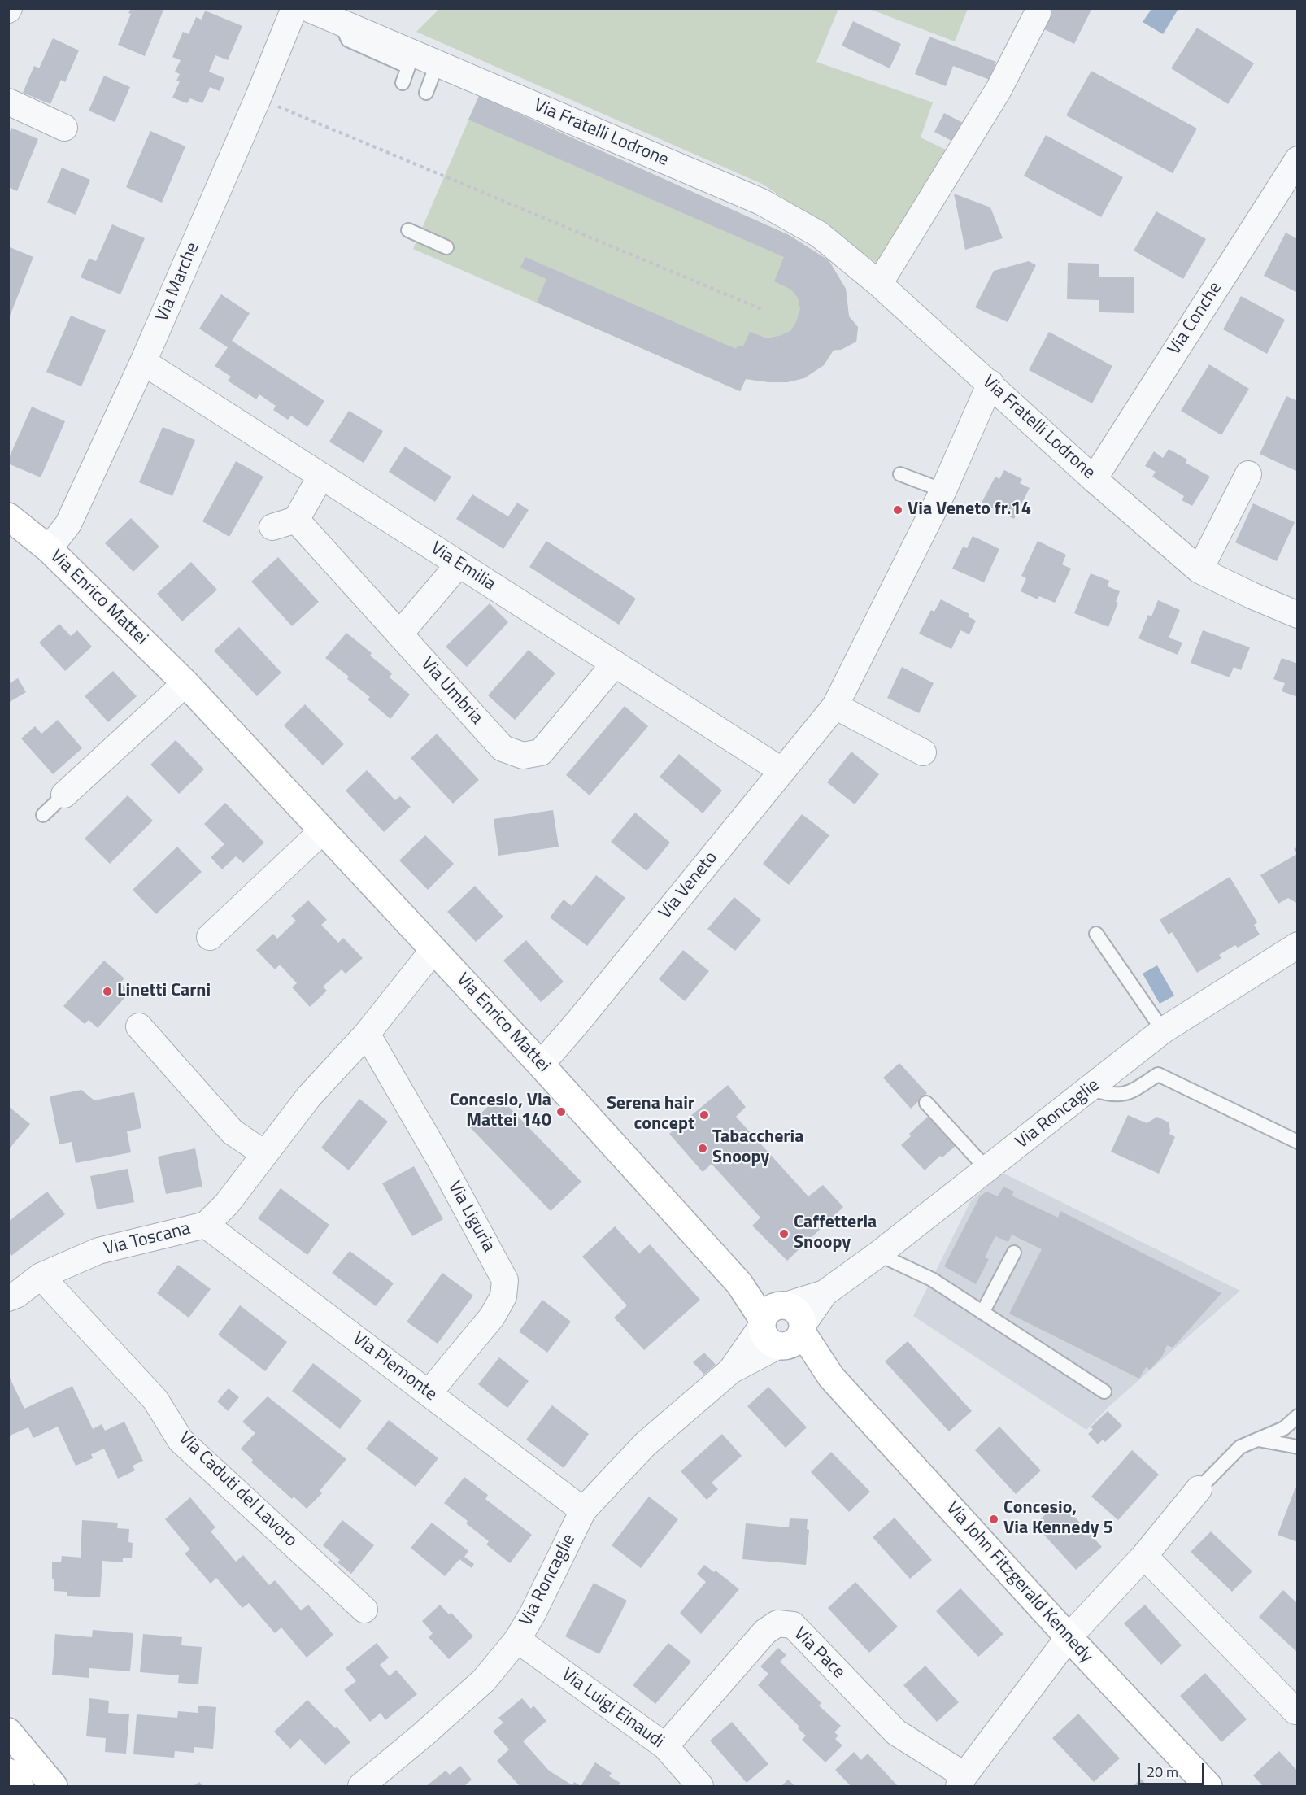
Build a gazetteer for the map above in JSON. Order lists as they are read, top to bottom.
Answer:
{
  "streets": {
    "street": [
      "Via Fratelli Lodrone",
      "Via Marche",
      "Via Conche",
      "Via Emilia",
      "Via Enrico Mattei",
      "Via Umbria",
      "Via Veneto",
      "Via Roncaglie",
      "Via Liguria",
      "Via Toscana",
      "Via Piemonte",
      "Via Caduti del Lavoro",
      "Via John Fitzgerald Kennedy",
      "Via Pace",
      "Via Luigi Einaudi"
    ]
  },
  "crossings": [
    ["Via Fratelli Lodrone", "Via Conche"],
    ["Via Fratelli Lodrone", "Via Veneto"],
    ["Via Marche", "Via Emilia"],
    ["Via Marche", "Via Enrico Mattei"],
    ["Via Emilia", "Via Umbria"],
    ["Via Emilia", "Via Veneto"],
    ["Via Enrico Mattei", "Via Veneto"],
    ["Via Enrico Mattei", "Via Roncaglie"],
    ["Via Enrico Mattei", "Via Toscana"],
    ["Via Enrico Mattei", "Via John Fitzgerald Kennedy"],
    ["Via Roncaglie", "Via Piemonte"],
    ["Via Roncaglie", "Via John Fitzgerald Kennedy"],
    ["Via Roncaglie", "Via Luigi Einaudi"],
    ["Via Liguria", "Via Toscana"],
    ["Via Liguria", "Via Piemonte"],
    ["Via Toscana", "Via Piemonte"],
    ["Via Toscana", "Via Caduti del Lavoro"],
    ["Via Pace", "Via Luigi Einaudi"]
  ],
  "places": [
    "Via Veneto fr.14",
    "Linetti Carni",
    "Concesio, Via Mattei 140",
    "Serena hair concept",
    "Tabaccheria Snoopy",
    "Caffetteria Snoopy",
    "Concesio, Via Kennedy 5"
  ],
  "scale_bar": "20 m"
}
